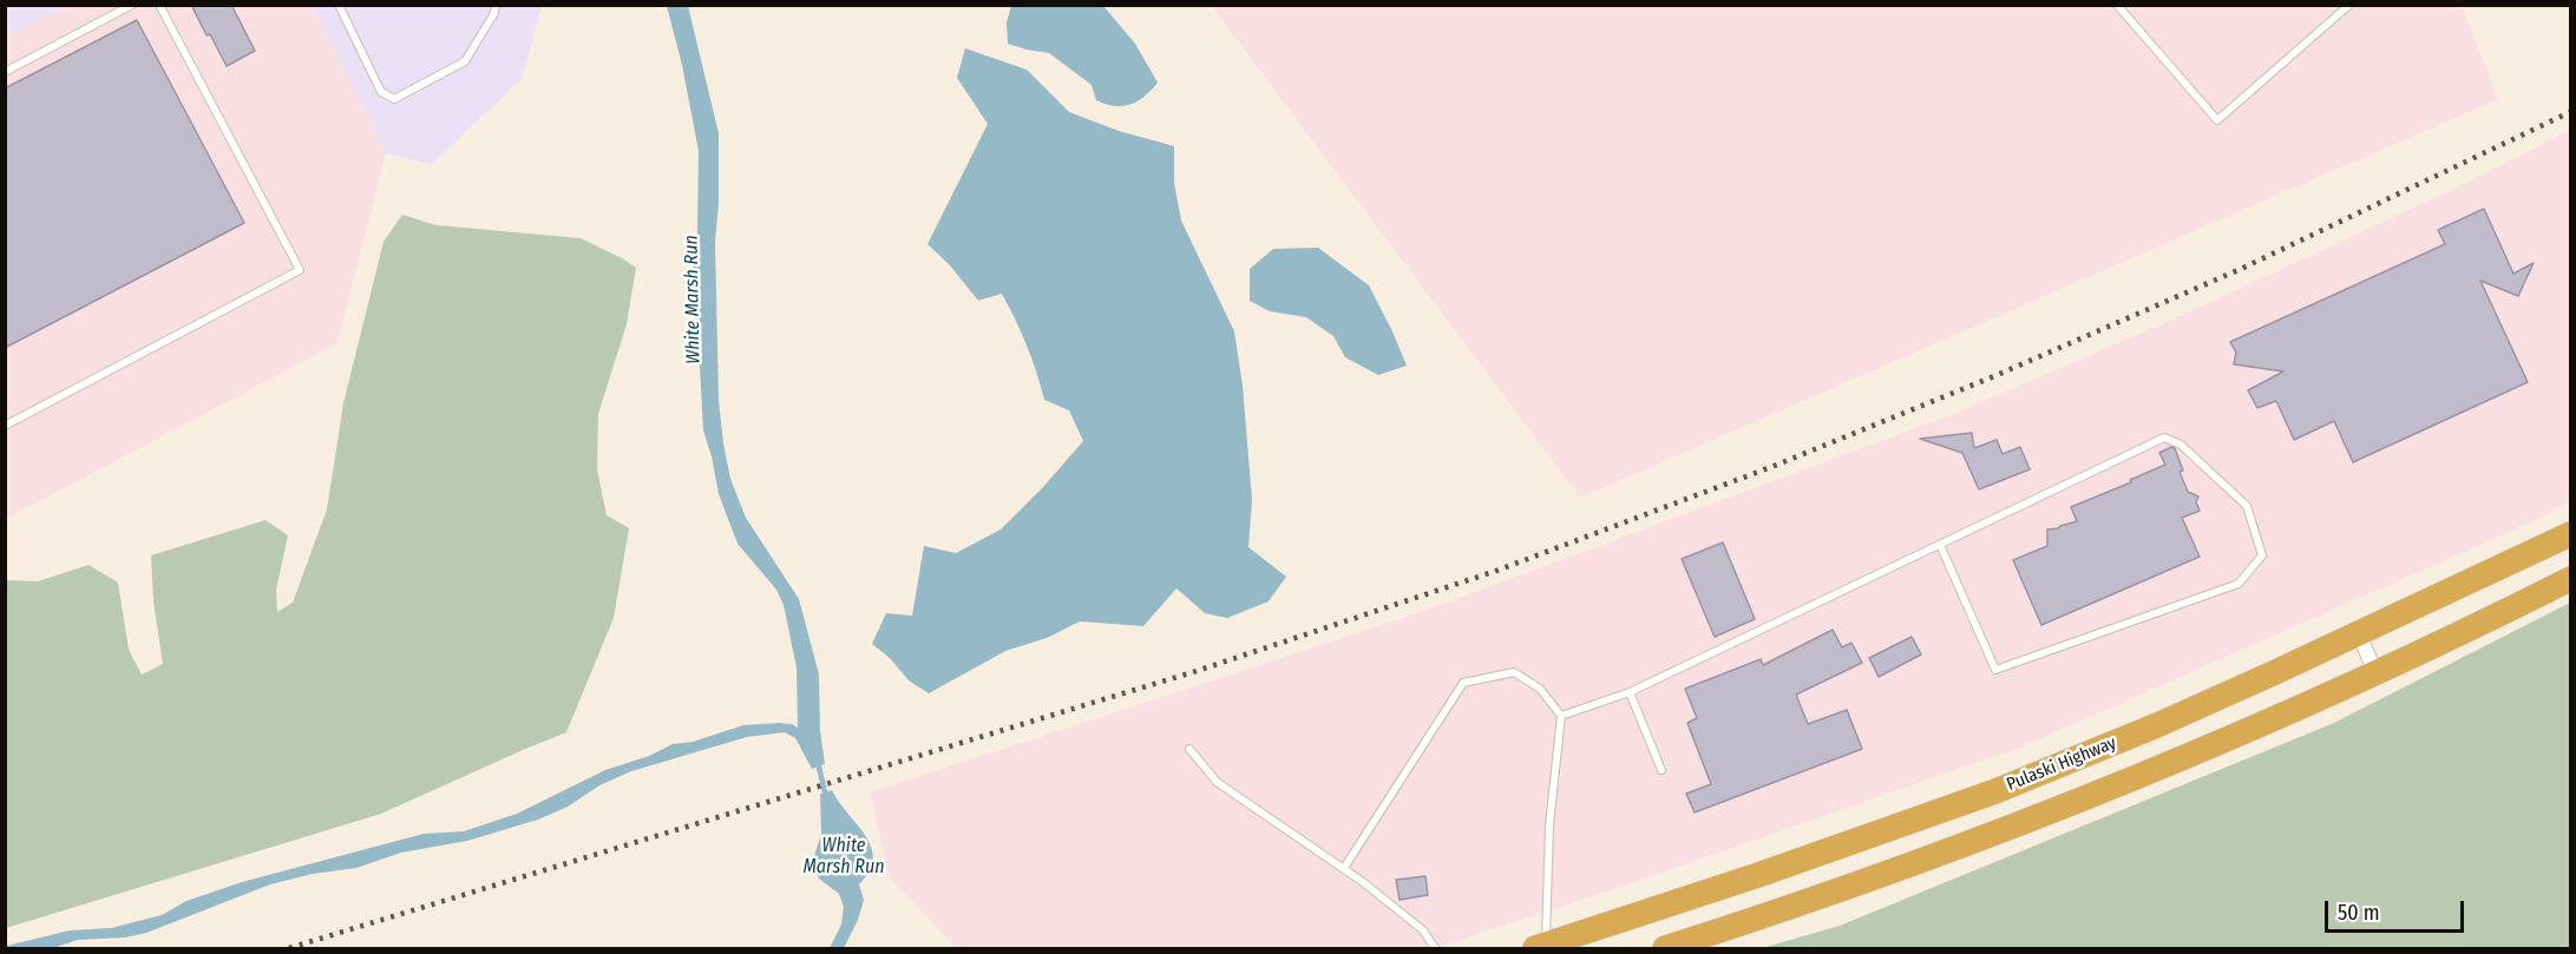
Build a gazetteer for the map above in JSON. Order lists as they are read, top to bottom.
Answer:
{
  "streets": {
    "highway": ["Pulaski Highway"]
  },
  "water": ["White Marsh Run"],
  "scale_bar": "50 m"
}
